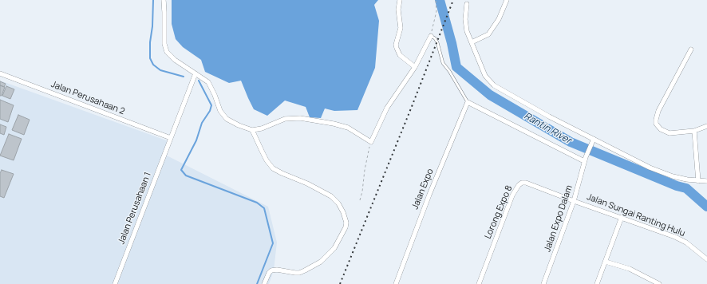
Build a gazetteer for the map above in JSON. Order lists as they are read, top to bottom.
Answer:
{
  "streets": {
    "street": [
      "Jalan Perusahaan 2",
      "Jalan Expo",
      "Jalan Perusahaan 1",
      "Lorong Expo 8",
      "Jalan Sungai Ranting Hulu",
      "Jalan Expo Dalam"
    ]
  },
  "crossings": [
    ["Jalan Perusahaan 2", "Jalan Perusahaan 1"],
    ["Lorong Expo 8", "Jalan Sungai Ranting Hulu"],
    ["Lorong Expo 8", "Jalan Expo Dalam"],
    ["Jalan Sungai Ranting Hulu", "Jalan Expo Dalam"]
  ],
  "water": ["Rantin River"]
}
